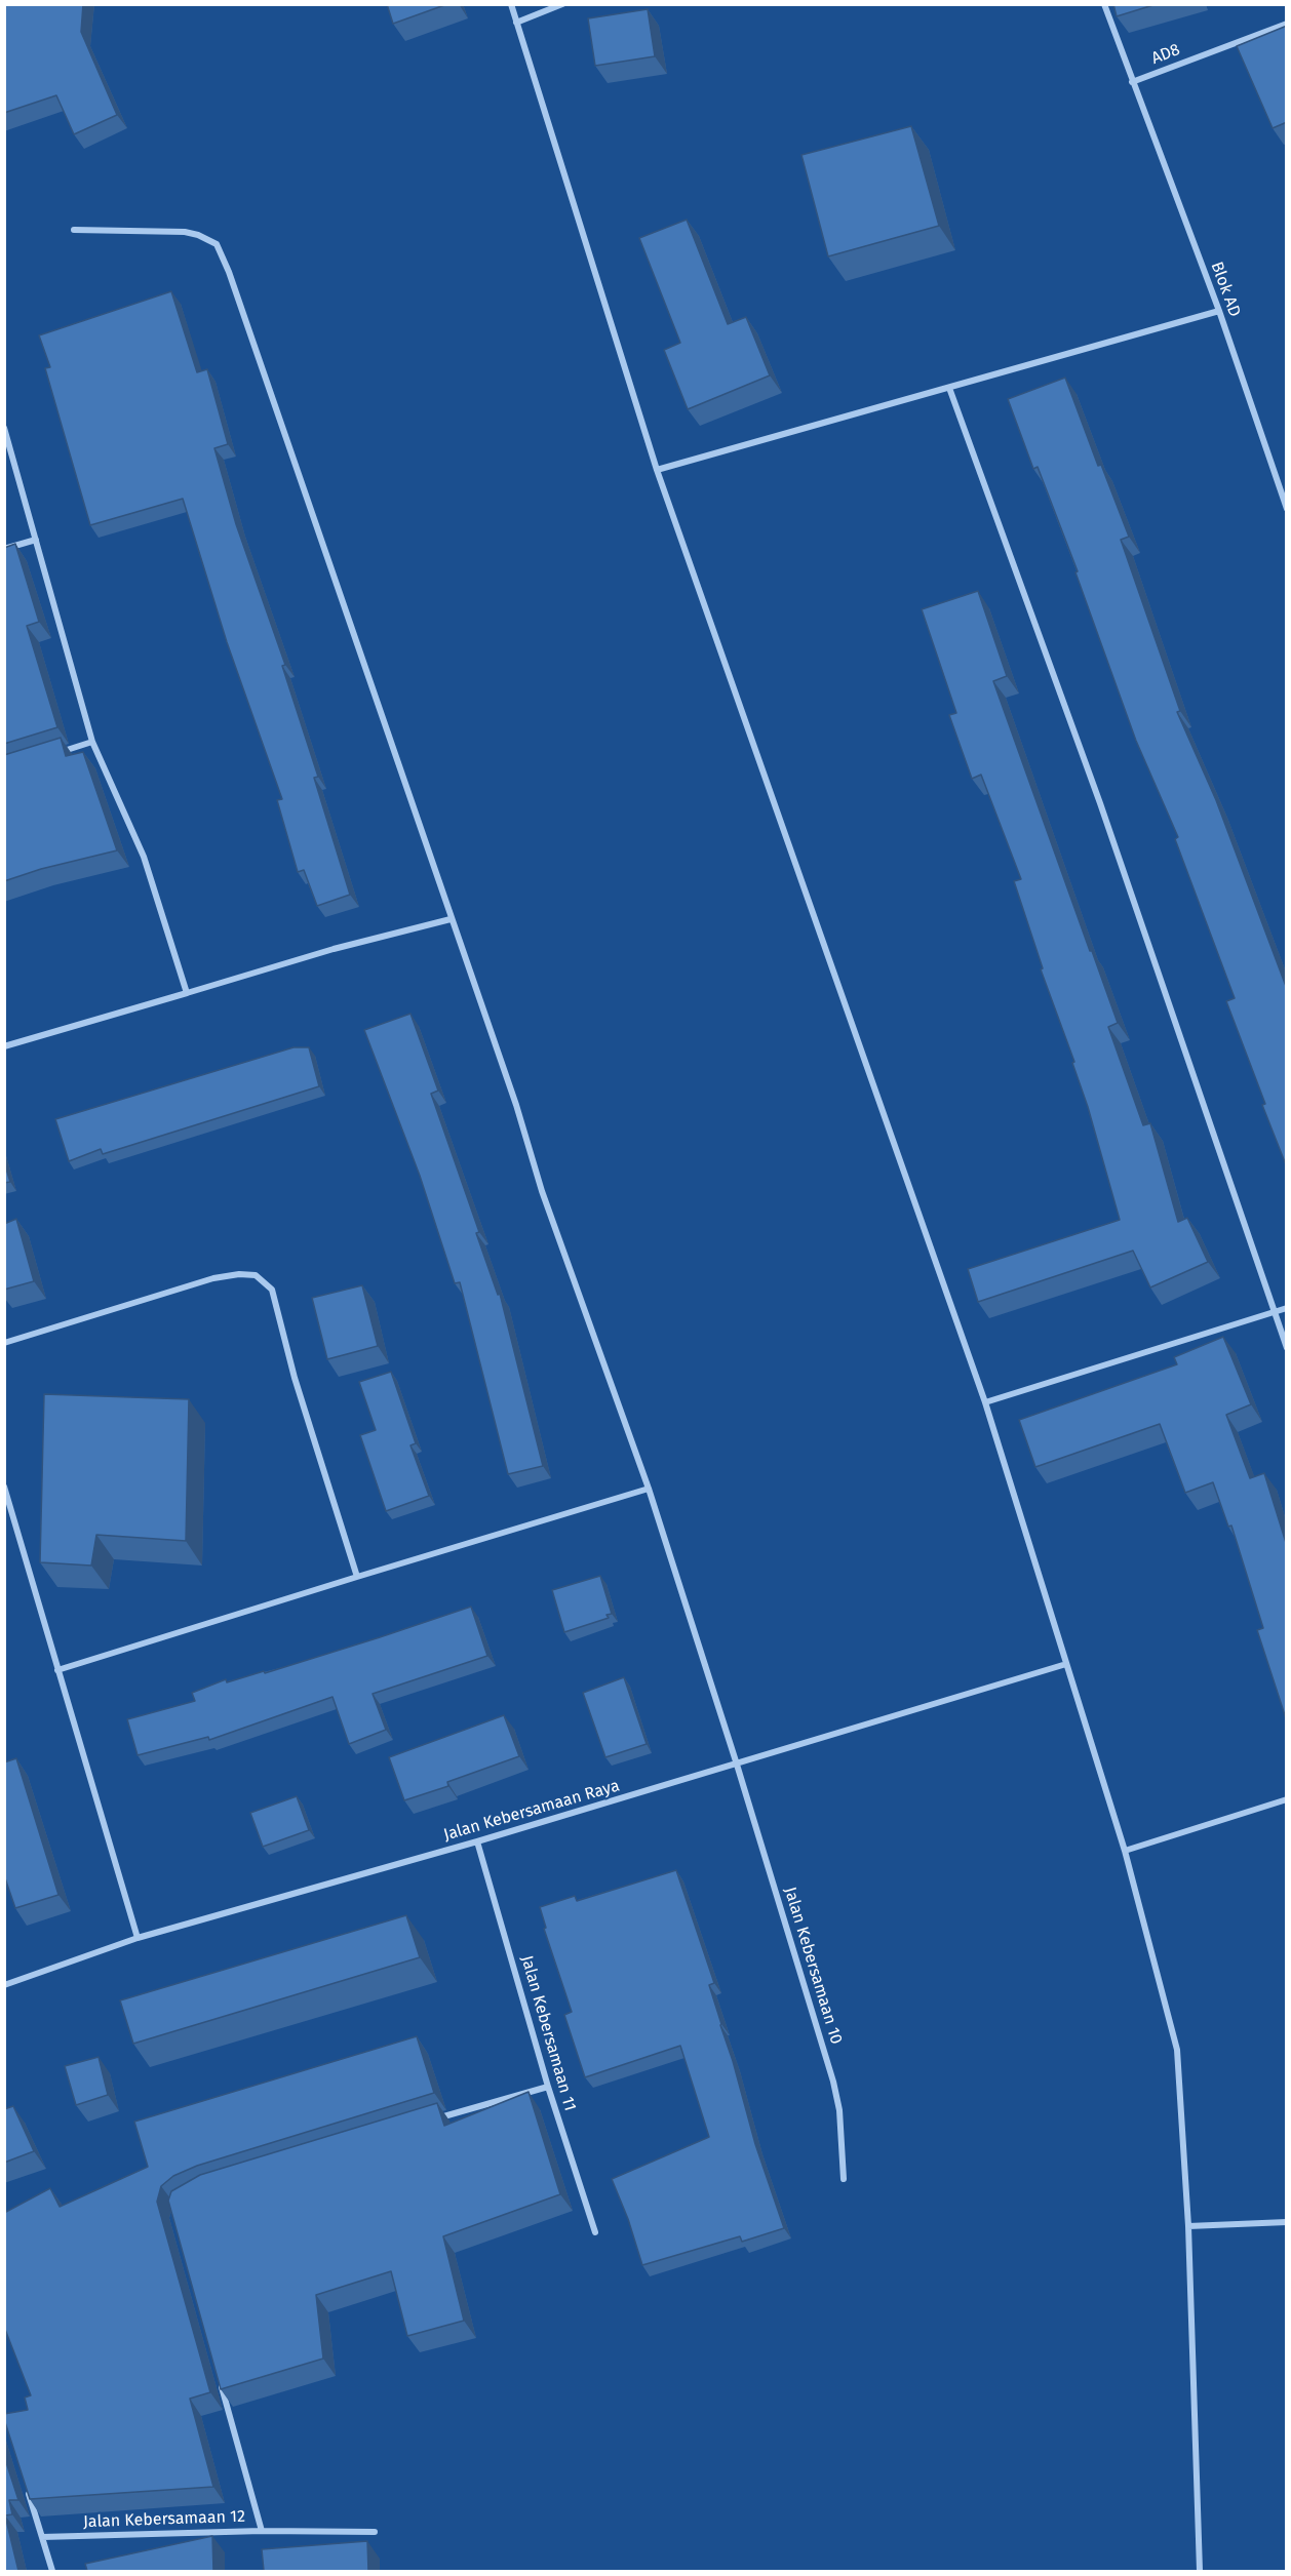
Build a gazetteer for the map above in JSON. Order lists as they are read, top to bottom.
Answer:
{
  "streets": {
    "street": [
      "AD8",
      "Blok AD",
      "Jalan Kebersamaan Raya",
      "Jalan Kebersamaan 10",
      "Jalan Kebersamaan 11",
      "Jalan Kebersamaan 12"
    ]
  },
  "crossings": [
    ["AD8", "Blok AD"],
    ["Jalan Kebersamaan Raya", "Jalan Kebersamaan 10"],
    ["Jalan Kebersamaan Raya", "Jalan Kebersamaan 11"]
  ]
}
